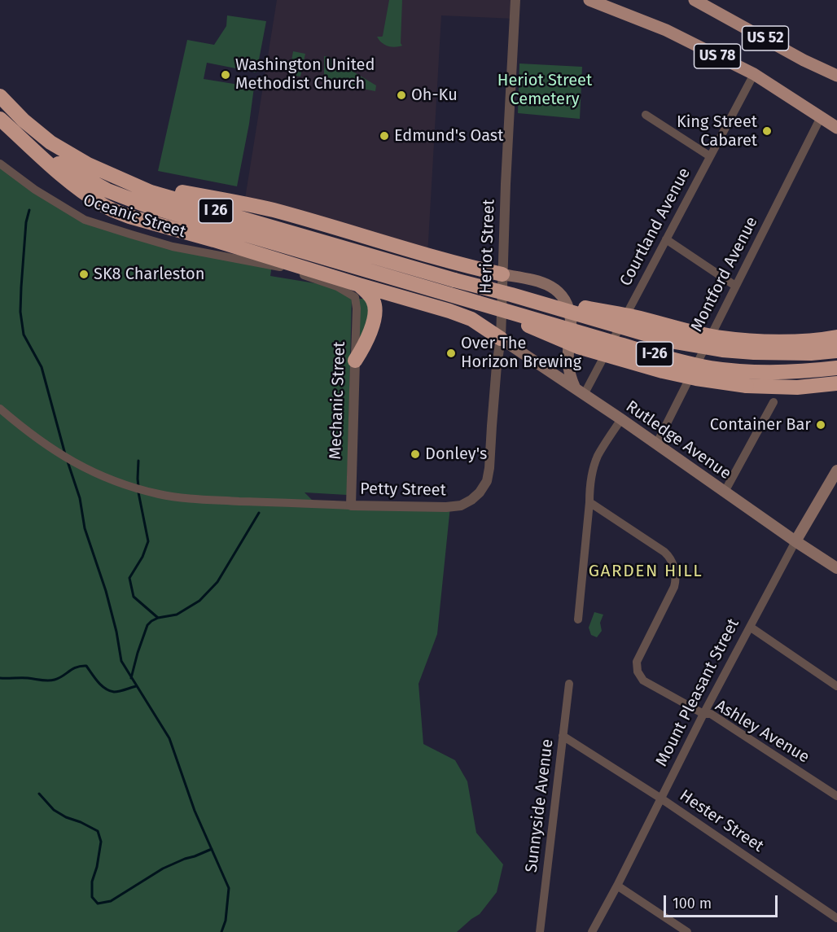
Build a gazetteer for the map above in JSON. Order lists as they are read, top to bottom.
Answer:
{
  "streets": {
    "highway": ["I 26", "I-26"],
    "main road": [
      "US 52",
      "US 78",
      "Rutledge Avenue",
      "Mount Pleasant Street"
    ],
    "street": [
      "Oceanic Street",
      "Courtland Avenue",
      "Heriot Street",
      "Montford Avenue",
      "Mechanic Street",
      "Petty Street",
      "Ashley Avenue",
      "Sunnyside Avenue",
      "Hester Street"
    ]
  },
  "crossings": [
    ["US 78", "Courtland Avenue"],
    ["US 78", "Montford Avenue"],
    ["I 26", "I-26"],
    ["Courtland Avenue", "Rutledge Avenue"],
    ["Heriot Street", "Rutledge Avenue"],
    ["Heriot Street", "Petty Street"],
    ["Montford Avenue", "Rutledge Avenue"],
    ["Mechanic Street", "Petty Street"],
    ["Rutledge Avenue", "Mount Pleasant Street"],
    ["Mount Pleasant Street", "Ashley Avenue"],
    ["Mount Pleasant Street", "Hester Street"],
    ["Sunnyside Avenue", "Hester Street"]
  ],
  "districts": ["GARDEN HILL"],
  "parks": ["Heriot Street Cemetery"],
  "places": [
    "Washington United Methodist Church",
    "Oh-Ku",
    "King Street Cabaret",
    "Edmund's Oast",
    "SK8 Charleston",
    "Over The Horizon Brewing",
    "Container Bar",
    "Donley's"
  ],
  "scale_bar": "100 m"
}
